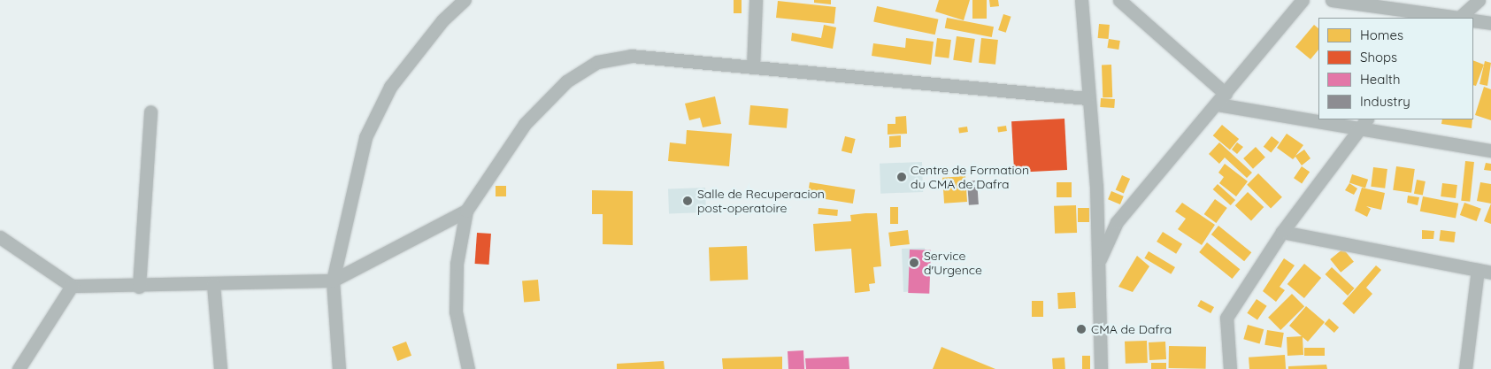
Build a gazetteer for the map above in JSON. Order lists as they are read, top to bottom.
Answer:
{
  "places": [
    "Centre de Formation du CMA de Dafra",
    "Salle de Recuperacion post-operatoire",
    "Service d'Urgence",
    "CMA de Dafra"
  ],
  "legend": [
    "Homes",
    "Shops",
    "Health",
    "Industry"
  ]
}
